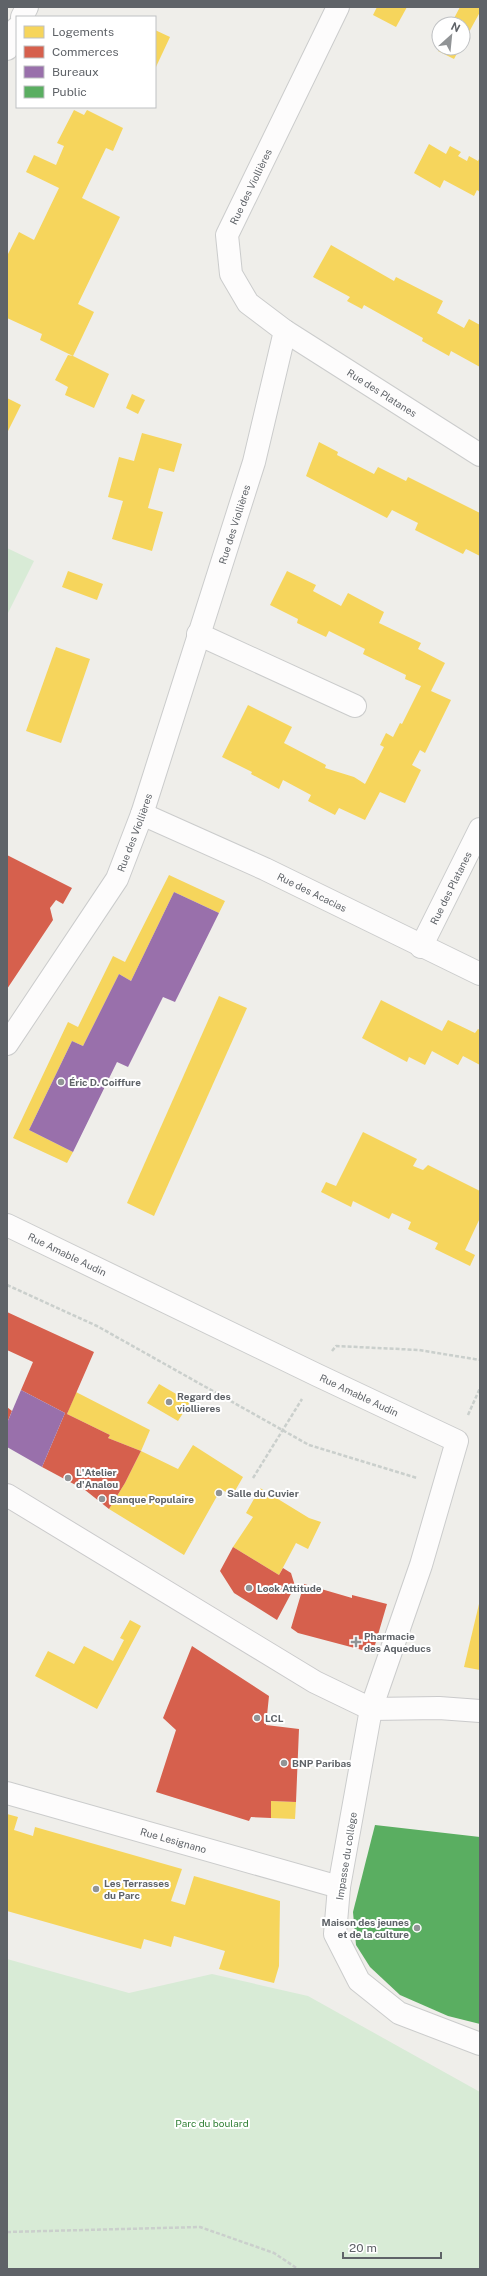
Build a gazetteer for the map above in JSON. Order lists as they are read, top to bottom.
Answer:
{
  "streets": {
    "street": [
      "Rue des Viollières",
      "Rue des Platanes",
      "Rue des Acacias",
      "Rue Amable Audin",
      "Rue Lesignano",
      "Impasse du collège"
    ]
  },
  "crossings": [
    ["Rue des Viollières", "Rue des Platanes"],
    ["Rue des Viollières", "Rue des Acacias"],
    ["Rue des Platanes", "Rue des Acacias"],
    ["Rue Amable Audin", "Impasse du collège"],
    ["Rue Lesignano", "Impasse du collège"]
  ],
  "parks": ["Parc du boulard"],
  "places": {
    "other": [
      "Éric D. Coiffure",
      "Regard des viollieres",
      "L'Atelier d'Analou",
      "Salle du Cuvier",
      "Banque Populaire",
      "Look Attitude",
      "LCL",
      "BNP Paribas",
      "Les Terrasses du Parc",
      "Maison des jeunes et de la culture"
    ],
    "health": ["Pharmacie des Aqueducs"]
  },
  "legend": [
    "Logements",
    "Commerces",
    "Bureaux",
    "Public"
  ],
  "scale_bar": "20 m",
  "north": "top right"
}
